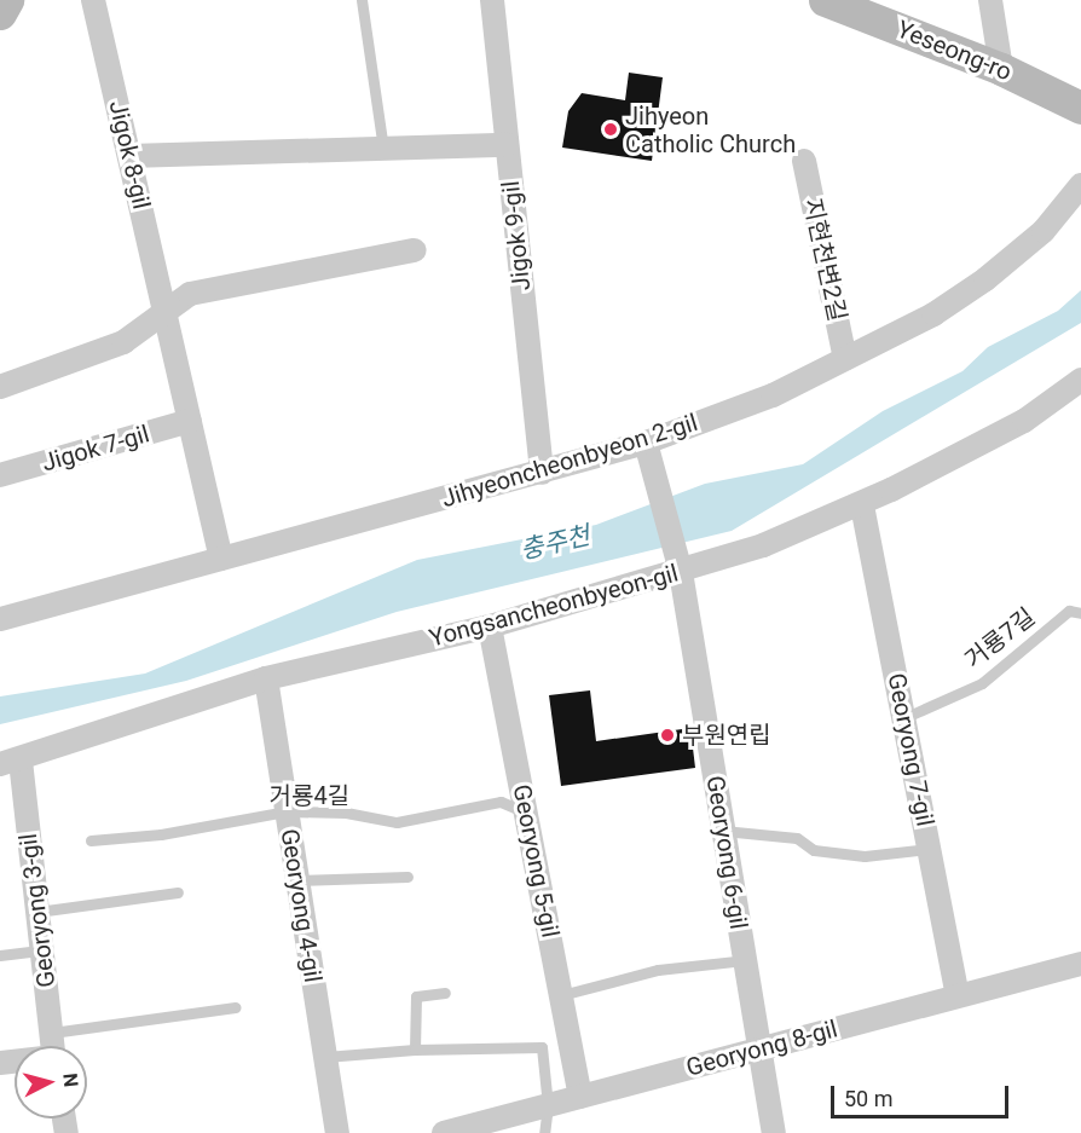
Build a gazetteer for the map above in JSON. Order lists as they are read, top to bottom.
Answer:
{
  "streets": {
    "main road": ["Yeseong-ro"],
    "street": [
      "Jigok 8-gil",
      "Jigok 9-gil",
      "지현천변2길",
      "Jigok 7-gil",
      "Jihyeoncheonbyeon 2-gil",
      "Yongsancheonbyeon-gil",
      "Georyong 7-gil",
      "Georyong 6-gil",
      "Georyong 5-gil",
      "Georyong 4-gil",
      "Georyong 3-gil",
      "Georyong 8-gil"
    ],
    "lane": ["거룡7길", "거룡4길"]
  },
  "crossings": [
    ["Jigok 8-gil", "Jigok 7-gil"],
    ["Jigok 8-gil", "Jihyeoncheonbyeon 2-gil"],
    ["Jigok 9-gil", "Jihyeoncheonbyeon 2-gil"],
    ["지현천변2길", "Jihyeoncheonbyeon 2-gil"],
    ["Jihyeoncheonbyeon 2-gil", "Georyong 6-gil"],
    ["Yongsancheonbyeon-gil", "Georyong 7-gil"],
    ["Yongsancheonbyeon-gil", "Georyong 6-gil"],
    ["Yongsancheonbyeon-gil", "Georyong 5-gil"],
    ["Yongsancheonbyeon-gil", "Georyong 4-gil"],
    ["Yongsancheonbyeon-gil", "Georyong 3-gil"],
    ["거룡7길", "Georyong 7-gil"],
    ["Georyong 7-gil", "Georyong 8-gil"],
    ["거룡4길", "Georyong 5-gil"],
    ["거룡4길", "Georyong 4-gil"],
    ["Georyong 6-gil", "Georyong 8-gil"],
    ["Georyong 5-gil", "Georyong 8-gil"]
  ],
  "water": ["충주천"],
  "places": ["Jihyeon Catholic Church", "부원연립"],
  "scale_bar": "50 m",
  "north": "right"
}
